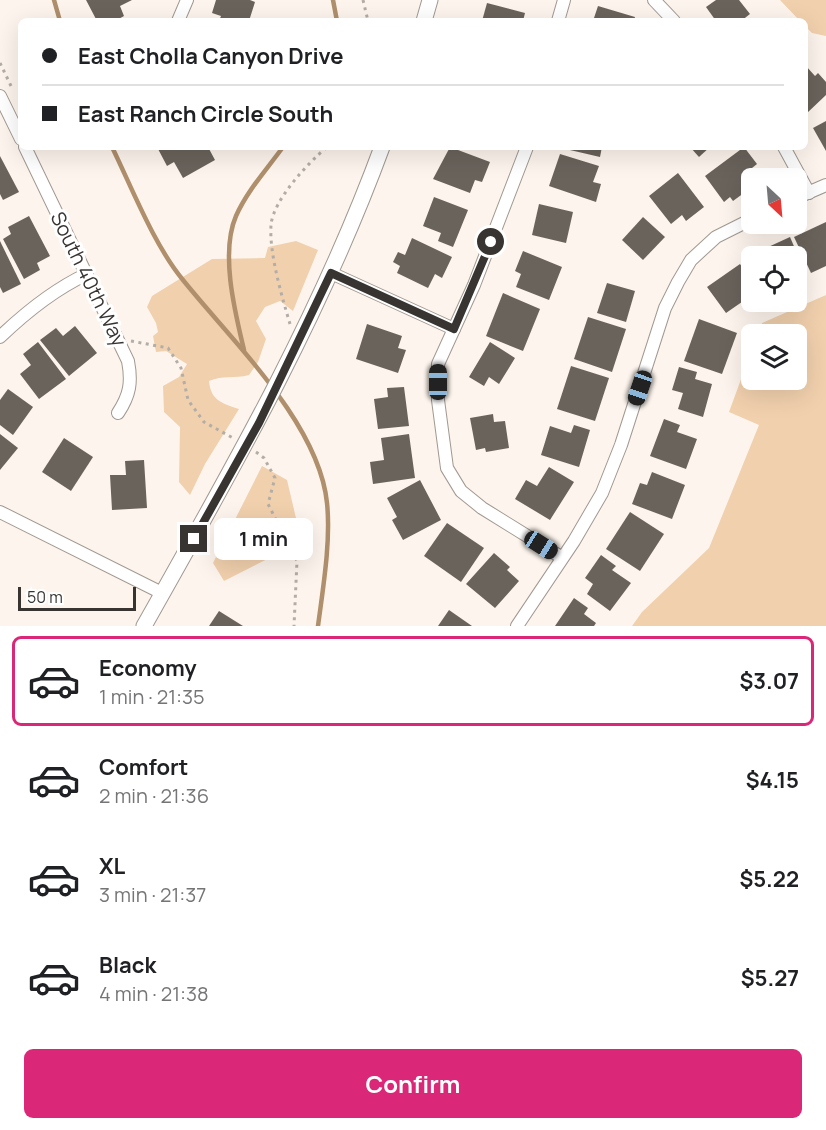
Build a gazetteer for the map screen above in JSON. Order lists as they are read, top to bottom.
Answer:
{
  "streets": {
    "street": ["South 40th Way"]
  },
  "scale_bar": "50 m",
  "north": "bottom right",
  "page": {
    "banner": ["East Cholla Canyon Drive", "East Ranch Circle South"],
    "bubble": "1 min",
    "scale": "50 m",
    "list": [
      {
        "name": "Economy",
        "note": "1 min · 21:35",
        "value": "$3.07"
      },
      {
        "name": "Comfort",
        "note": "2 min · 21:36",
        "value": "$4.15"
      },
      {
        "name": "XL",
        "note": "3 min · 21:37",
        "value": "$5.22"
      },
      {
        "name": "Black",
        "note": "4 min · 21:38",
        "value": "$5.27"
      }
    ],
    "buttons": "Confirm"
  }
}
